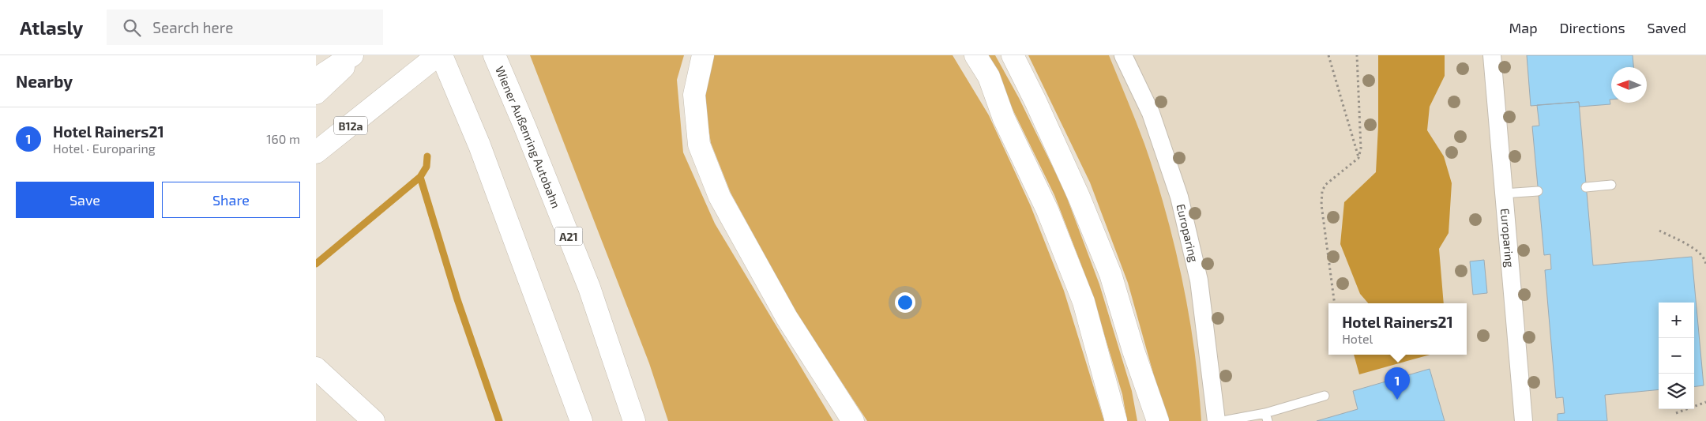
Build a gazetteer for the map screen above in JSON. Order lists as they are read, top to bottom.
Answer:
{
  "streets": {
    "main road": ["B12a", "Wiener Außenring Autobahn", "A21"],
    "street": ["Europaring"]
  },
  "north": "left",
  "page": {
    "header": "Atlasly",
    "search": "Search here",
    "nav": ["Map", "Directions", "Saved"],
    "heading": "Nearby",
    "list": [
      {
        "mark": "1",
        "name": "Hotel Rainers21",
        "note": "Hotel · Europaring",
        "value": "160 m"
      }
    ],
    "buttons": ["Save", "Share"],
    "map_buttons": ["+", "−"],
    "popup": ["Hotel Rainers21", "Hotel"],
    "pins": "1"
  }
}
